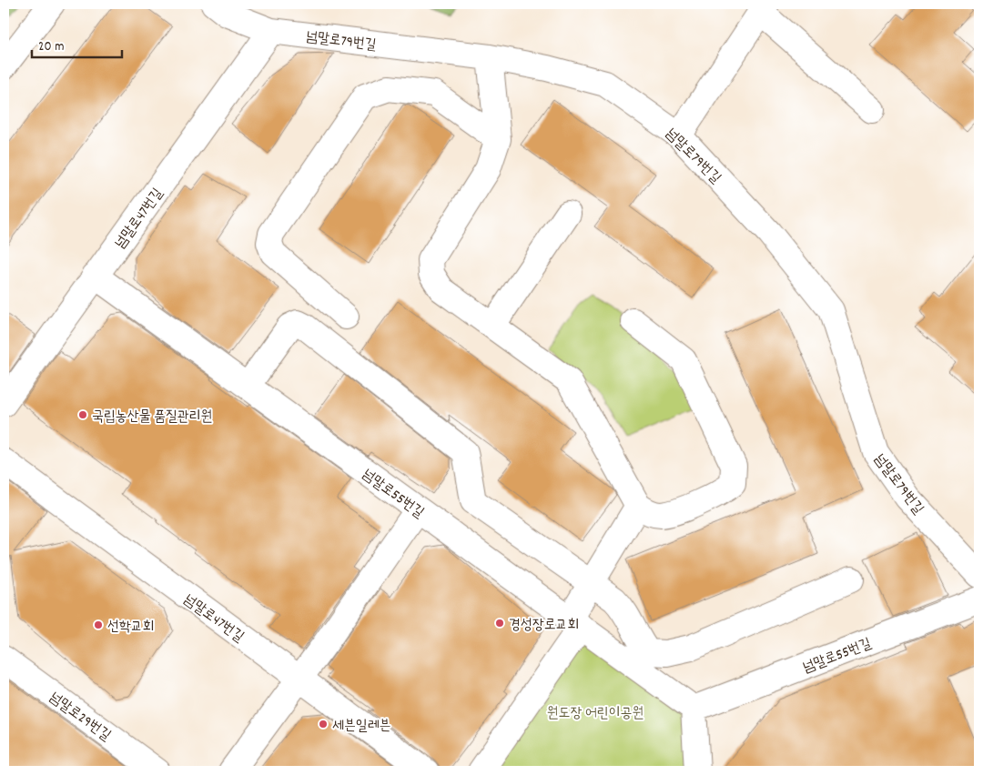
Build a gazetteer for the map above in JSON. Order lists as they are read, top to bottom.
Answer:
{
  "streets": {
    "lane": [
      "넘말로79번길",
      "넘말로47번길",
      "넘말로55번길",
      "넘말로29번길"
    ]
  },
  "crossings": [
    ["넘말로79번길", "넘말로47번길"],
    ["넘말로47번길", "넘말로55번길"]
  ],
  "parks": ["원도장 어린이공원"],
  "places": [
    "국립농산물 품질관리원",
    "경성장로교회",
    "선학교회",
    "세븐일레븐"
  ],
  "scale_bar": "20 m"
}
